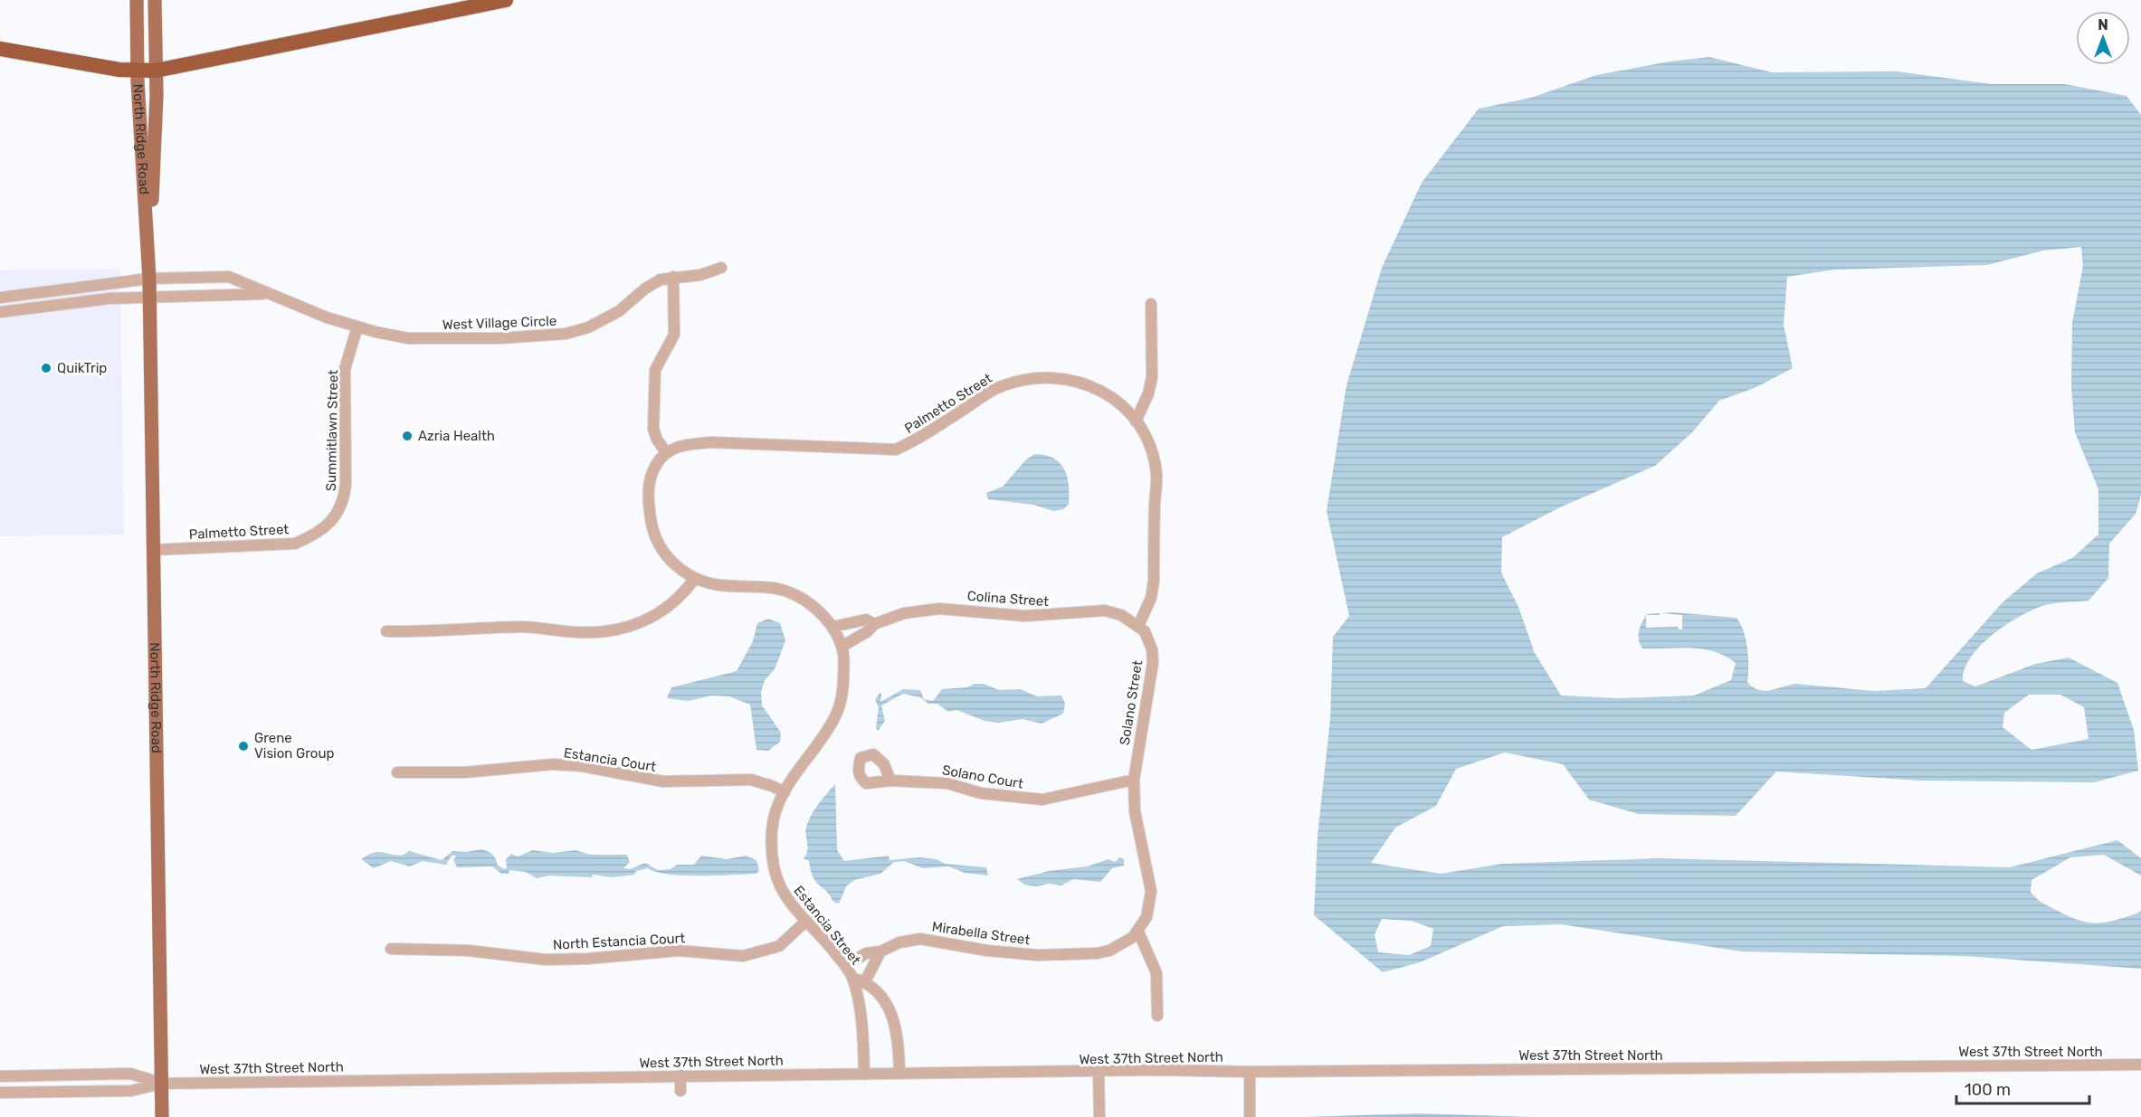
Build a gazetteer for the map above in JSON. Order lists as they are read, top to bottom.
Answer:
{
  "streets": {
    "main road": ["North Ridge Road"],
    "street": [
      "West Village Circle",
      "Palmetto Street",
      "Summitlawn Street",
      "Colina Street",
      "Solano Street",
      "Estancia Court",
      "Solano Court",
      "Estancia Street",
      "Mirabella Street",
      "North Estancia Court",
      "West 37th Street North"
    ]
  },
  "crossings": [
    ["North Ridge Road", "West Village Circle"],
    ["North Ridge Road", "Palmetto Street"],
    ["North Ridge Road", "West 37th Street North"],
    ["West Village Circle", "Summitlawn Street"],
    ["Palmetto Street", "Summitlawn Street"],
    ["Palmetto Street", "Estancia Street"],
    ["Colina Street", "Solano Street"],
    ["Colina Street", "Estancia Street"],
    ["Solano Street", "Solano Court"],
    ["Solano Street", "Mirabella Street"],
    ["Estancia Court", "Estancia Street"],
    ["Estancia Street", "Mirabella Street"],
    ["Estancia Street", "North Estancia Court"],
    ["Estancia Street", "West 37th Street North"]
  ],
  "places": ["QuikTrip", "Azria Health", "Grene Vision Group"],
  "scale_bar": "100 m",
  "north": "top"
}
